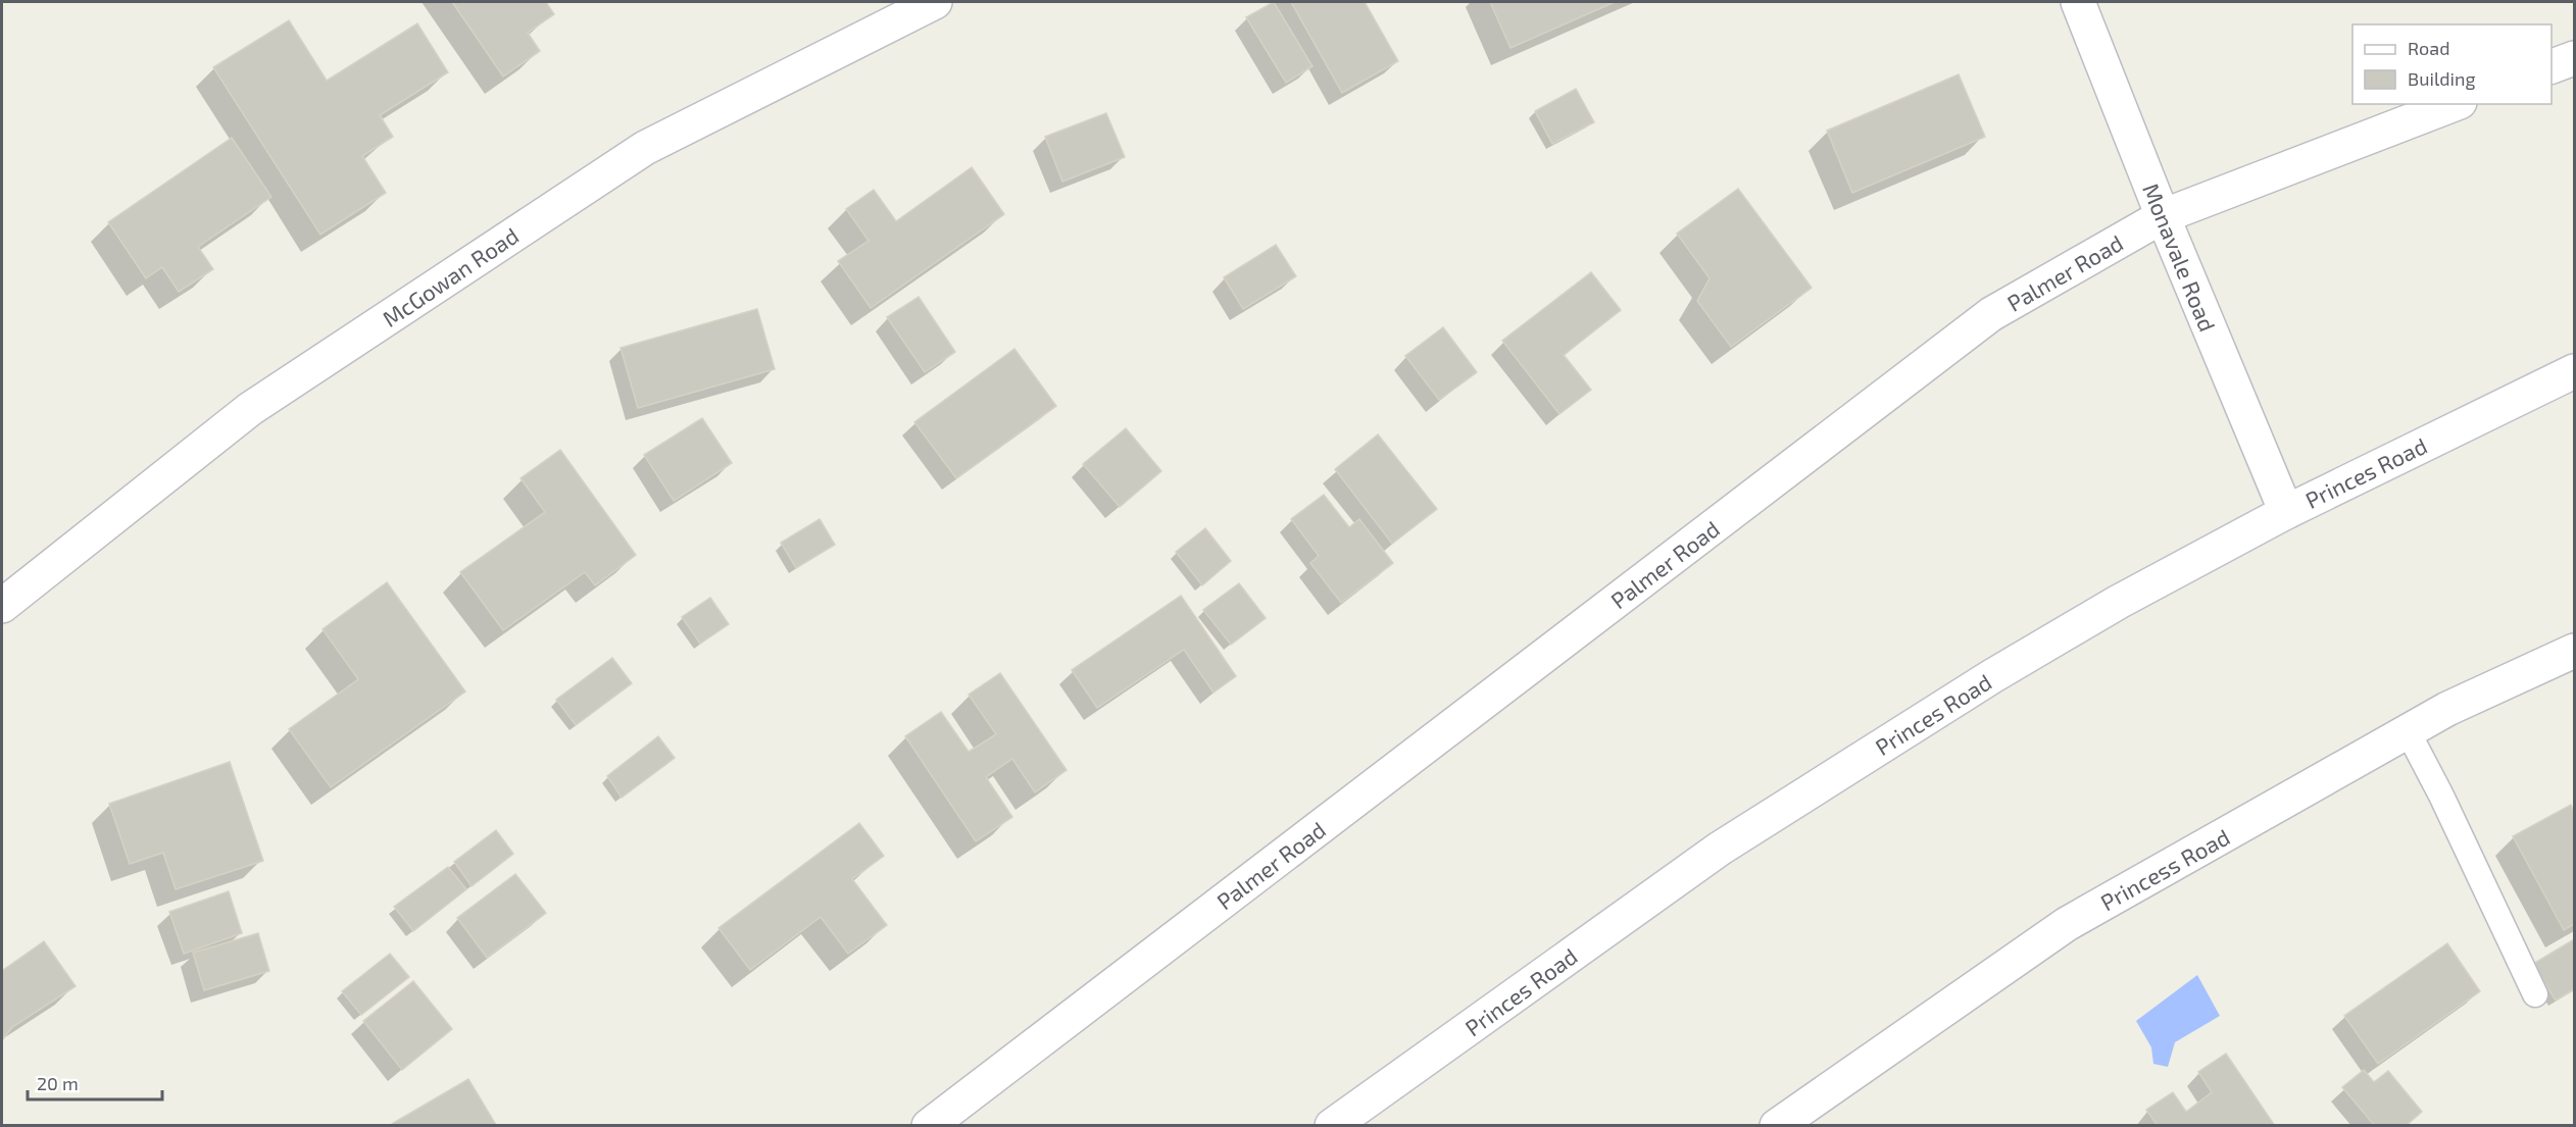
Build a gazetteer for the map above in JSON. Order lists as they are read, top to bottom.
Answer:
{
  "streets": {
    "street": [
      "Monavale Road",
      "Palmer Road",
      "McGowan Road",
      "Princes Road",
      "Princess Road"
    ]
  },
  "crossings": [
    ["Monavale Road", "Palmer Road"],
    ["Monavale Road", "Princes Road"]
  ],
  "legend": ["Road", "Building"],
  "scale_bar": "20 m"
}
